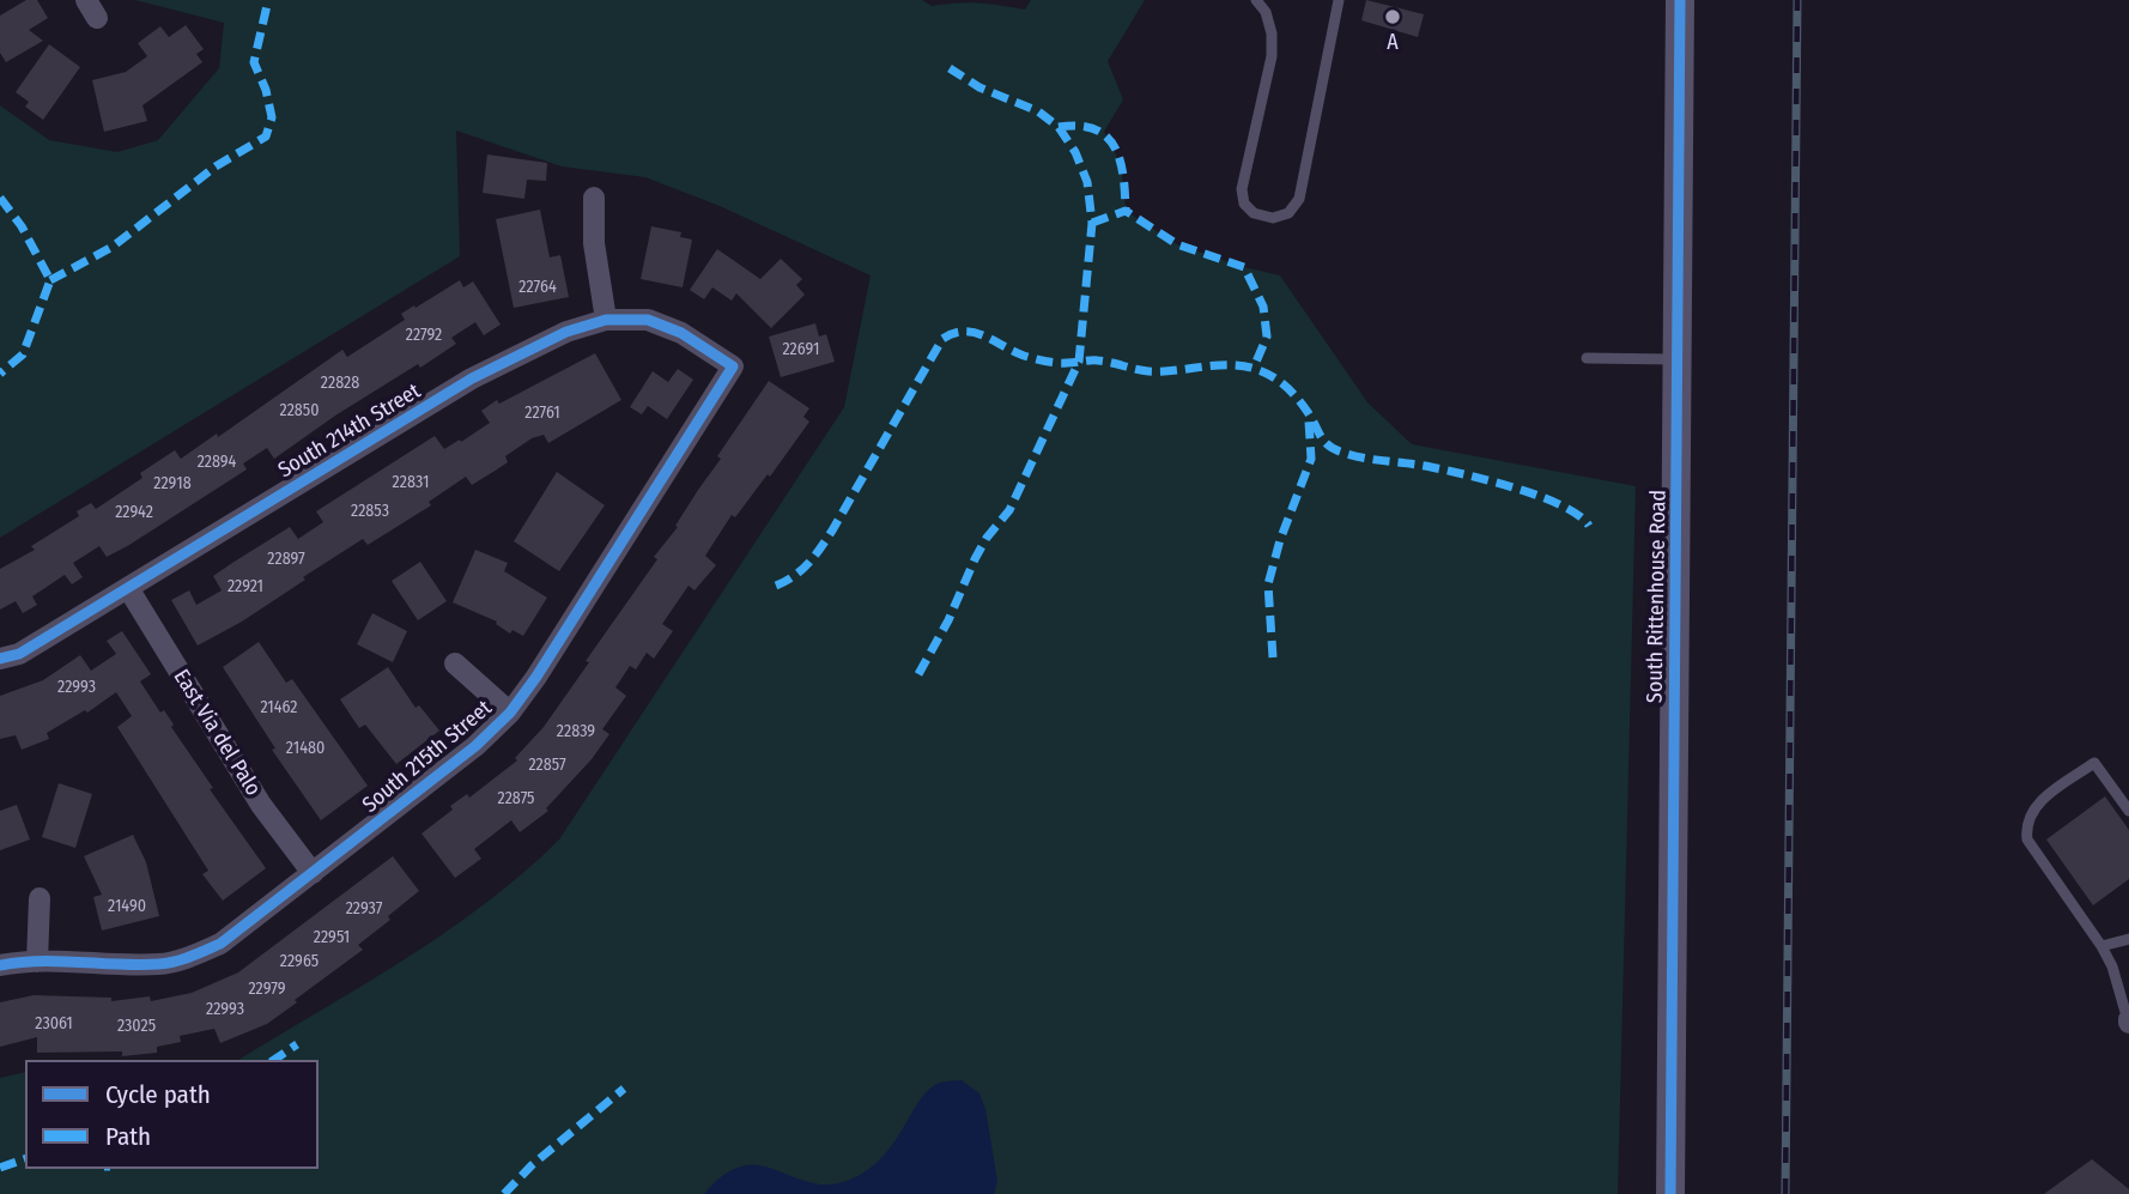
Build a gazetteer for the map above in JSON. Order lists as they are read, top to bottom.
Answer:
{
  "streets": {
    "main road": ["South Rittenhouse Road"],
    "street": ["South 214th Street", "East Via del Palo", "South 215th Street"]
  },
  "crossings": [
    ["South 214th Street", "East Via del Palo"],
    ["South 214th Street", "South 215th Street"],
    ["East Via del Palo", "South 215th Street"]
  ],
  "places": ["A"],
  "house_numbers": [
    "22764",
    "22792",
    "22691",
    "22828",
    "22850",
    "22761",
    "22894",
    "22831",
    "22918",
    "22853",
    "22942",
    "22897",
    "22921",
    "22993",
    "21462",
    "22839",
    "21480",
    "22857",
    "22875",
    "21490",
    "22937",
    "22951",
    "22965",
    "22979",
    "22993",
    "23061",
    "23025"
  ],
  "legend": ["Cycle path", "Path"]
}
